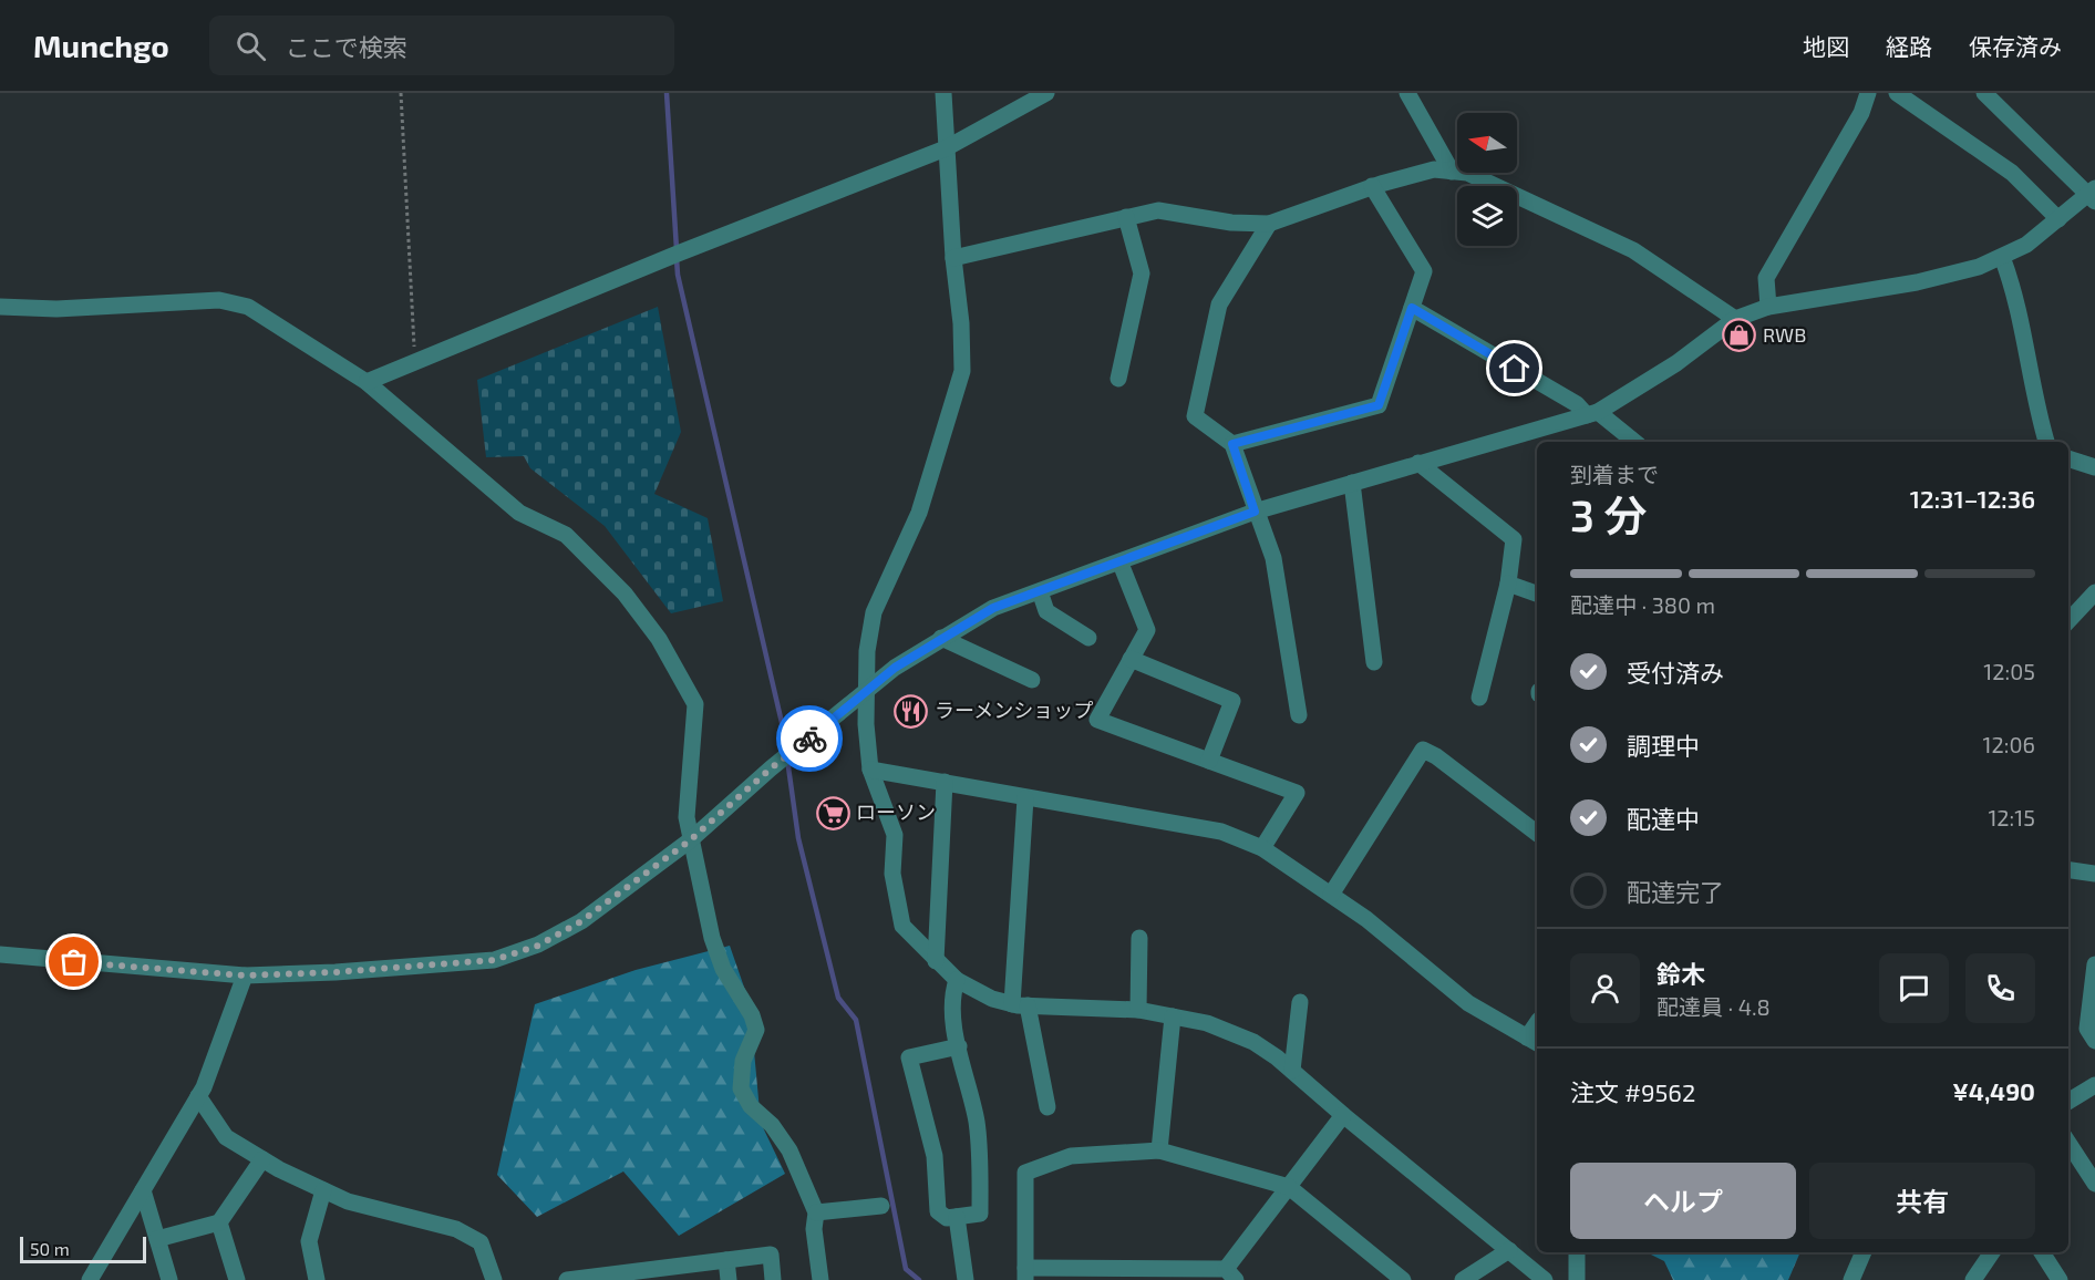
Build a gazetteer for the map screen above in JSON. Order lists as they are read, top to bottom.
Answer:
{
  "places": {
    "shop": ["RWB"],
    "restaurant": ["ラーメンショップ"],
    "supermarket": ["ローソン"]
  },
  "scale_bar": "50 m",
  "north": "left",
  "page": {
    "header": "Munchgo",
    "search": "ここで検索",
    "nav": ["地図", "経路", "保存済み"],
    "heading": ["3 分", "到着まで", "12:31–12:36"],
    "panel": [
      "鈴木",
      "配達員 · 4.8",
      "注文 #9562",
      "¥4,490"
    ],
    "bar": "配達中 · 380 m",
    "list": [
      ["受付済み", "12:05"],
      ["調理中", "12:06"],
      ["配達中", "12:15"],
      "配達完了"
    ],
    "buttons": ["ヘルプ", "共有"],
    "scale": "50 m"
  }
}
